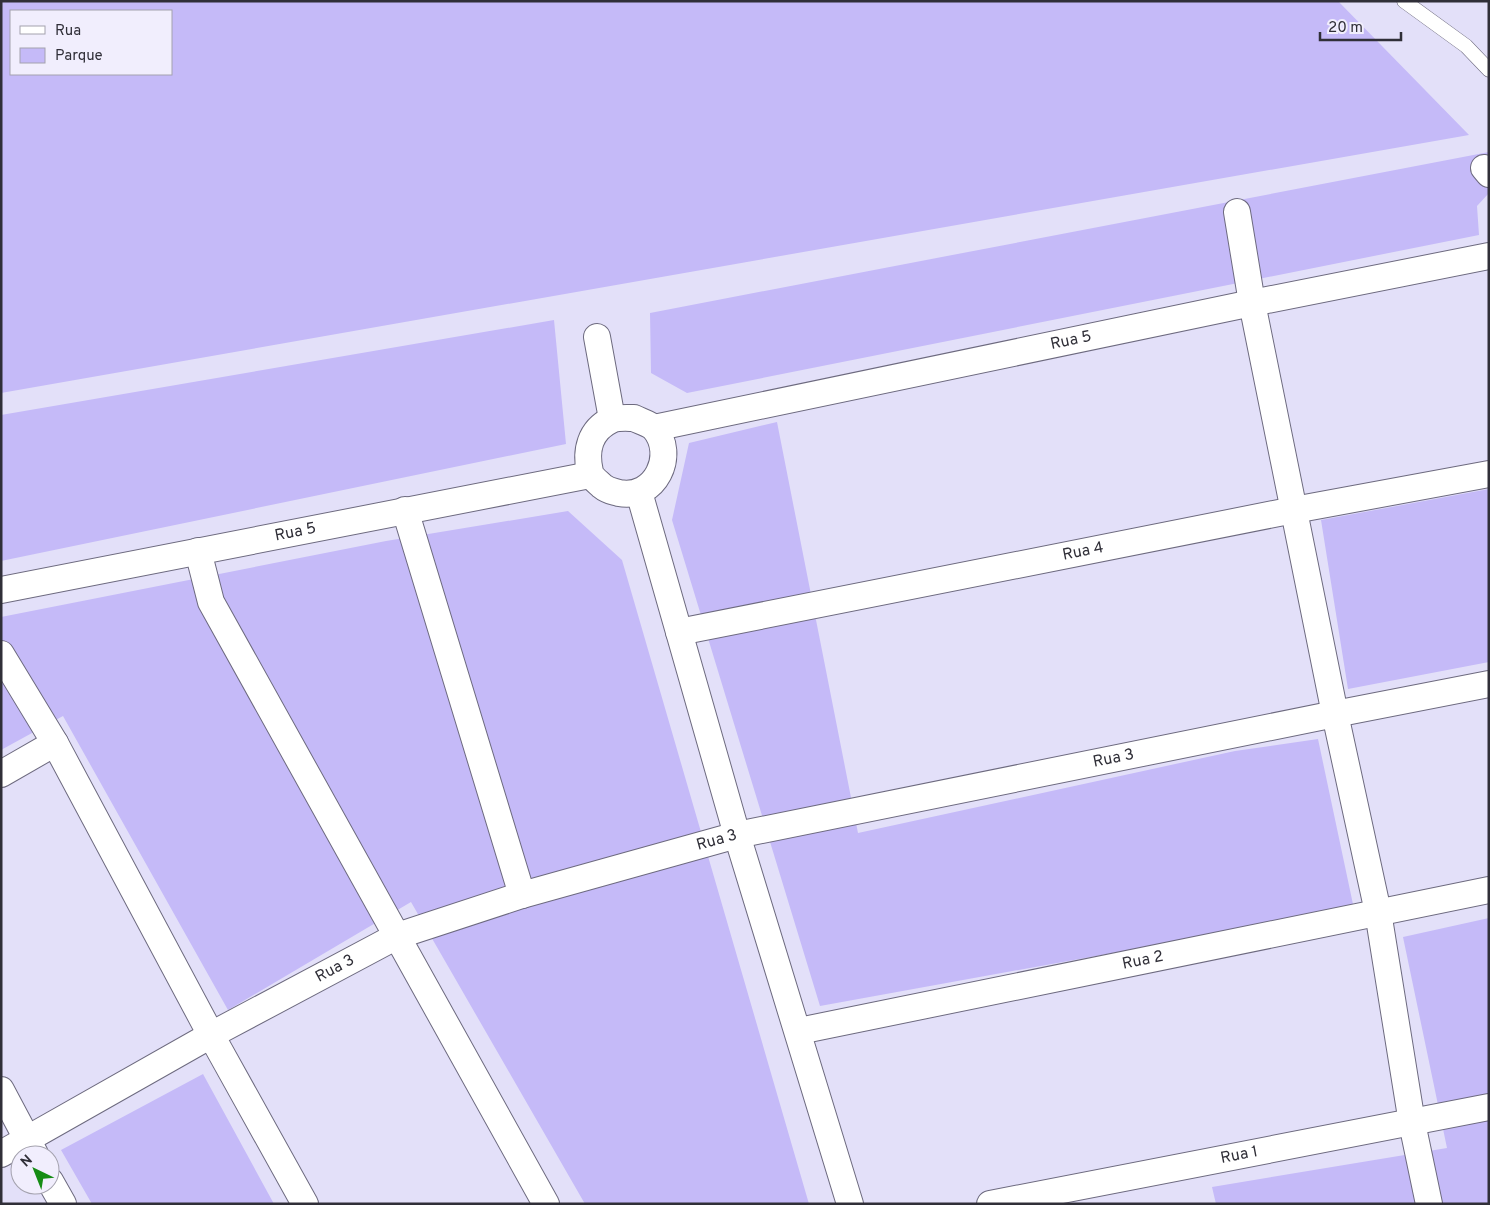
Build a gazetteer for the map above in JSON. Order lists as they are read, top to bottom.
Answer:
{
  "streets": {
    "street": [
      "Rua 5",
      "Rua 4",
      "Rua 3",
      "Rua 2",
      "Rua 1"
    ]
  },
  "legend": ["Rua", "Parque"],
  "scale_bar": "20 m",
  "north": "top left"
}
